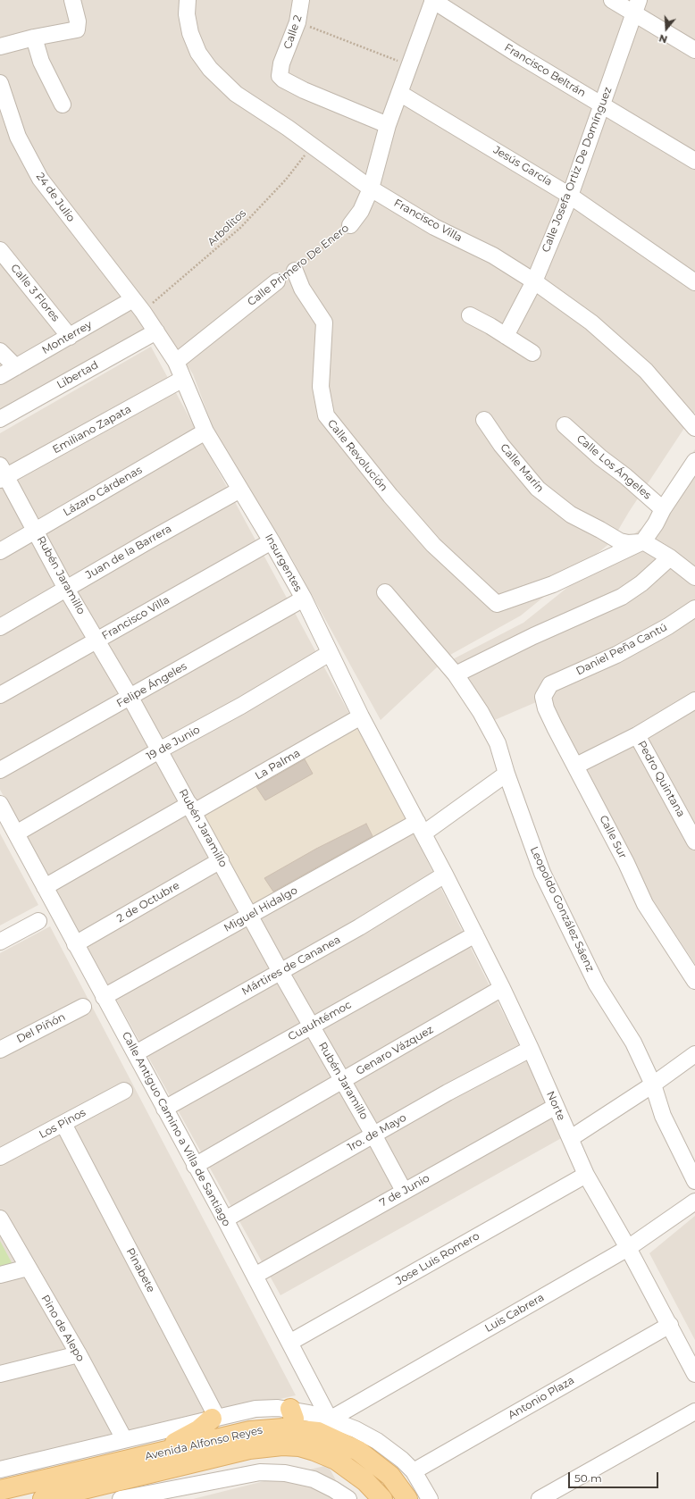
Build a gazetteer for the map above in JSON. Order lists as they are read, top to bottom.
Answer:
{
  "streets": {
    "main road": ["Avenida Alfonso Reyes"],
    "street": [
      "Calle 2",
      "Francisco Beltrán",
      "Jesús García",
      "Calle Josefa Ortiz De Domínguez",
      "24 de Julio",
      "Francisco Villa",
      "Calle Primero De Enero",
      "Calle 3 Flores",
      "Monterrey",
      "Libertad",
      "Emiliano Zapata",
      "Calle Revolución",
      "Calle Los Ángeles",
      "Calle Marín",
      "Lázaro Cárdenas",
      "Juan de la Barrera",
      "Insurgentes",
      "Rubén Jaramillo",
      "Daniel Peña Cantú",
      "Felipe Ángeles",
      "19 de Junio",
      "La Palma",
      "Pedro Quintana",
      "Calle Sur",
      "2 de Octubre",
      "Miguel Hidalgo",
      "Leopoldo González Sáenz",
      "Mártires de Cananea",
      "Cuauhtémoc",
      "Del Piñón",
      "Genaro Vázquez",
      "Norte",
      "Los Pinos",
      "Calle Antiguo Camino a Villa de Santiago",
      "1ro. de Mayo",
      "7 de Junio",
      "Jose Luis Romero",
      "Pinabete",
      "Luis Cabrera",
      "Pino de Alepo",
      "Antonio Plaza"
    ],
    "path": ["Arbolitos"]
  },
  "crossings": [
    ["Calle 2", "Calle Primero De Enero"],
    ["Francisco Beltrán", "Calle Josefa Ortiz De Domínguez"],
    ["Francisco Beltrán", "Calle Primero De Enero"],
    ["Jesús García", "Calle Josefa Ortiz De Domínguez"],
    ["Jesús García", "Calle Primero De Enero"],
    ["Calle Josefa Ortiz De Domínguez", "Francisco Villa"],
    ["24 de Julio", "Arbolitos"],
    ["24 de Julio", "Monterrey"],
    ["24 de Julio", "Insurgentes"],
    ["Francisco Villa", "Arbolitos"],
    ["Francisco Villa", "Calle Primero De Enero"],
    ["Francisco Villa", "Insurgentes"],
    ["Francisco Villa", "Rubén Jaramillo"],
    ["Arbolitos", "Monterrey"],
    ["Arbolitos", "Insurgentes"],
    ["Calle Primero De Enero", "Calle Revolución"],
    ["Calle Primero De Enero", "Insurgentes"],
    ["Calle 3 Flores", "Monterrey"],
    ["Monterrey", "Insurgentes"],
    ["Libertad", "Insurgentes"],
    ["Emiliano Zapata", "Insurgentes"],
    ["Emiliano Zapata", "Rubén Jaramillo"],
    ["Calle Revolución", "Calle Marín"],
    ["Lázaro Cárdenas", "Insurgentes"],
    ["Lázaro Cárdenas", "Rubén Jaramillo"],
    ["Juan de la Barrera", "Insurgentes"],
    ["Juan de la Barrera", "Rubén Jaramillo"],
    ["Insurgentes", "Felipe Ángeles"],
    ["Insurgentes", "19 de Junio"],
    ["Insurgentes", "La Palma"],
    ["Insurgentes", "Miguel Hidalgo"],
    ["Insurgentes", "Norte"],
    ["Rubén Jaramillo", "Felipe Ángeles"],
    ["Rubén Jaramillo", "19 de Junio"],
    ["Rubén Jaramillo", "La Palma"],
    ["Rubén Jaramillo", "2 de Octubre"],
    ["Rubén Jaramillo", "Miguel Hidalgo"],
    ["Rubén Jaramillo", "Mártires de Cananea"],
    ["Rubén Jaramillo", "Cuauhtémoc"],
    ["Rubén Jaramillo", "Genaro Vázquez"],
    ["Rubén Jaramillo", "1ro. de Mayo"],
    ["Rubén Jaramillo", "7 de Junio"],
    ["Daniel Peña Cantú", "Calle Sur"],
    ["19 de Junio", "Calle Antiguo Camino a Villa de Santiago"],
    ["La Palma", "Calle Antiguo Camino a Villa de Santiago"],
    ["2 de Octubre", "Calle Antiguo Camino a Villa de Santiago"],
    ["Miguel Hidalgo", "Leopoldo González Sáenz"],
    ["Miguel Hidalgo", "Norte"],
    ["Miguel Hidalgo", "Calle Antiguo Camino a Villa de Santiago"],
    ["Mártires de Cananea", "Norte"],
    ["Mártires de Cananea", "Calle Antiguo Camino a Villa de Santiago"],
    ["Cuauhtémoc", "Norte"],
    ["Cuauhtémoc", "Calle Antiguo Camino a Villa de Santiago"],
    ["Genaro Vázquez", "Norte"],
    ["Genaro Vázquez", "Calle Antiguo Camino a Villa de Santiago"],
    ["Norte", "1ro. de Mayo"],
    ["Norte", "7 de Junio"],
    ["Norte", "Jose Luis Romero"],
    ["Norte", "Luis Cabrera"],
    ["Norte", "Antonio Plaza"],
    ["Los Pinos", "Pinabete"],
    ["Calle Antiguo Camino a Villa de Santiago", "1ro. de Mayo"],
    ["Calle Antiguo Camino a Villa de Santiago", "7 de Junio"],
    ["Calle Antiguo Camino a Villa de Santiago", "Jose Luis Romero"],
    ["Calle Antiguo Camino a Villa de Santiago", "Luis Cabrera"],
    ["Calle Antiguo Camino a Villa de Santiago", "Avenida Alfonso Reyes"]
  ],
  "scale_bar": "50 m",
  "north": "bottom"
}
